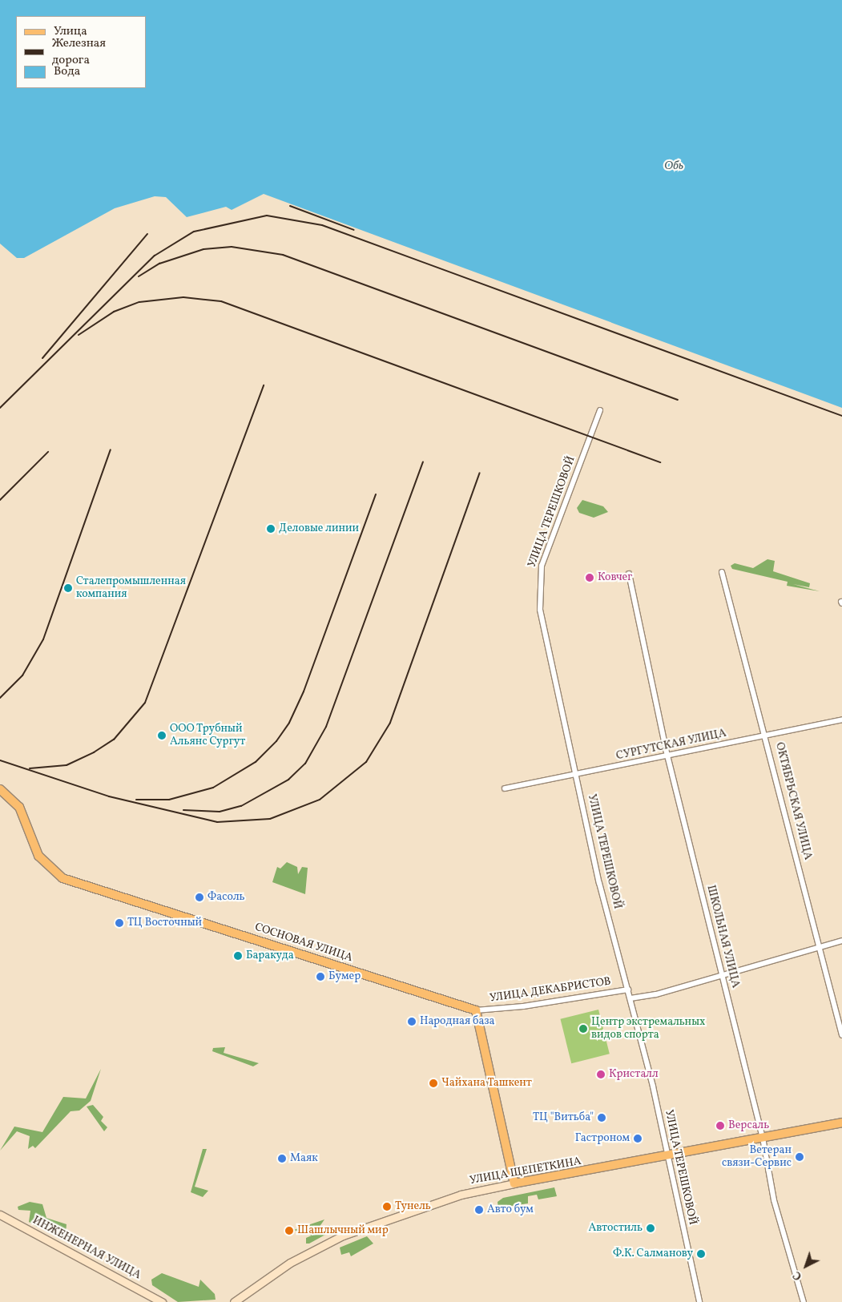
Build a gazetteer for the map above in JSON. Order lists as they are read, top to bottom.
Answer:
{
  "streets": {
    "main road": ["СОСНОВАЯ УЛИЦА", "УЛИЦА ЩЕПЕТКИНА", "ИНЖЕНЕРНАЯ УЛИЦА"],
    "street": [
      "УЛИЦА ТЕРЕШКОВОЙ",
      "СУРГУТСКАЯ УЛИЦА",
      "ОКТЯБРЬСКАЯ УЛИЦА",
      "ШКОЛЬНАЯ УЛИЦА",
      "УЛИЦА ДЕКАБРИСТОВ"
    ]
  },
  "crossings": [
    ["УЛИЦА ТЕРЕШКОВОЙ", "СУРГУТСКАЯ УЛИЦА"],
    ["УЛИЦА ТЕРЕШКОВОЙ", "УЛИЦА ДЕКАБРИСТОВ"],
    ["УЛИЦА ТЕРЕШКОВОЙ", "УЛИЦА ЩЕПЕТКИНА"],
    ["СУРГУТСКАЯ УЛИЦА", "ОКТЯБРЬСКАЯ УЛИЦА"],
    ["СУРГУТСКАЯ УЛИЦА", "ШКОЛЬНАЯ УЛИЦА"],
    ["ШКОЛЬНАЯ УЛИЦА", "УЛИЦА ЩЕПЕТКИНА"],
    ["СОСНОВАЯ УЛИЦА", "УЛИЦА ДЕКАБРИСТОВ"]
  ],
  "water": ["Обь"],
  "places": [
    "Деловые линии",
    "Ковчег",
    "Сталепромышленная компания",
    "ООО Трубный Альянс Сургут",
    "Фасоль",
    "ТЦ Восточный",
    "Баракуда",
    "Бумер",
    "Народная база",
    "Центр экстремальных видов спорта",
    "Кристалл",
    "Чайхана Ташкент",
    "ТЦ \"Витьба\"",
    "Версаль",
    "Гастроном",
    "Ветеран связи-Сервис",
    "Маяк",
    "Тунель",
    "Авто бум",
    "Автостиль",
    "Шашлычный мир",
    "Ф.К. Салманову"
  ],
  "legend": ["Улица", "Железная дорога", "Вода"],
  "north": "bottom left"
}
